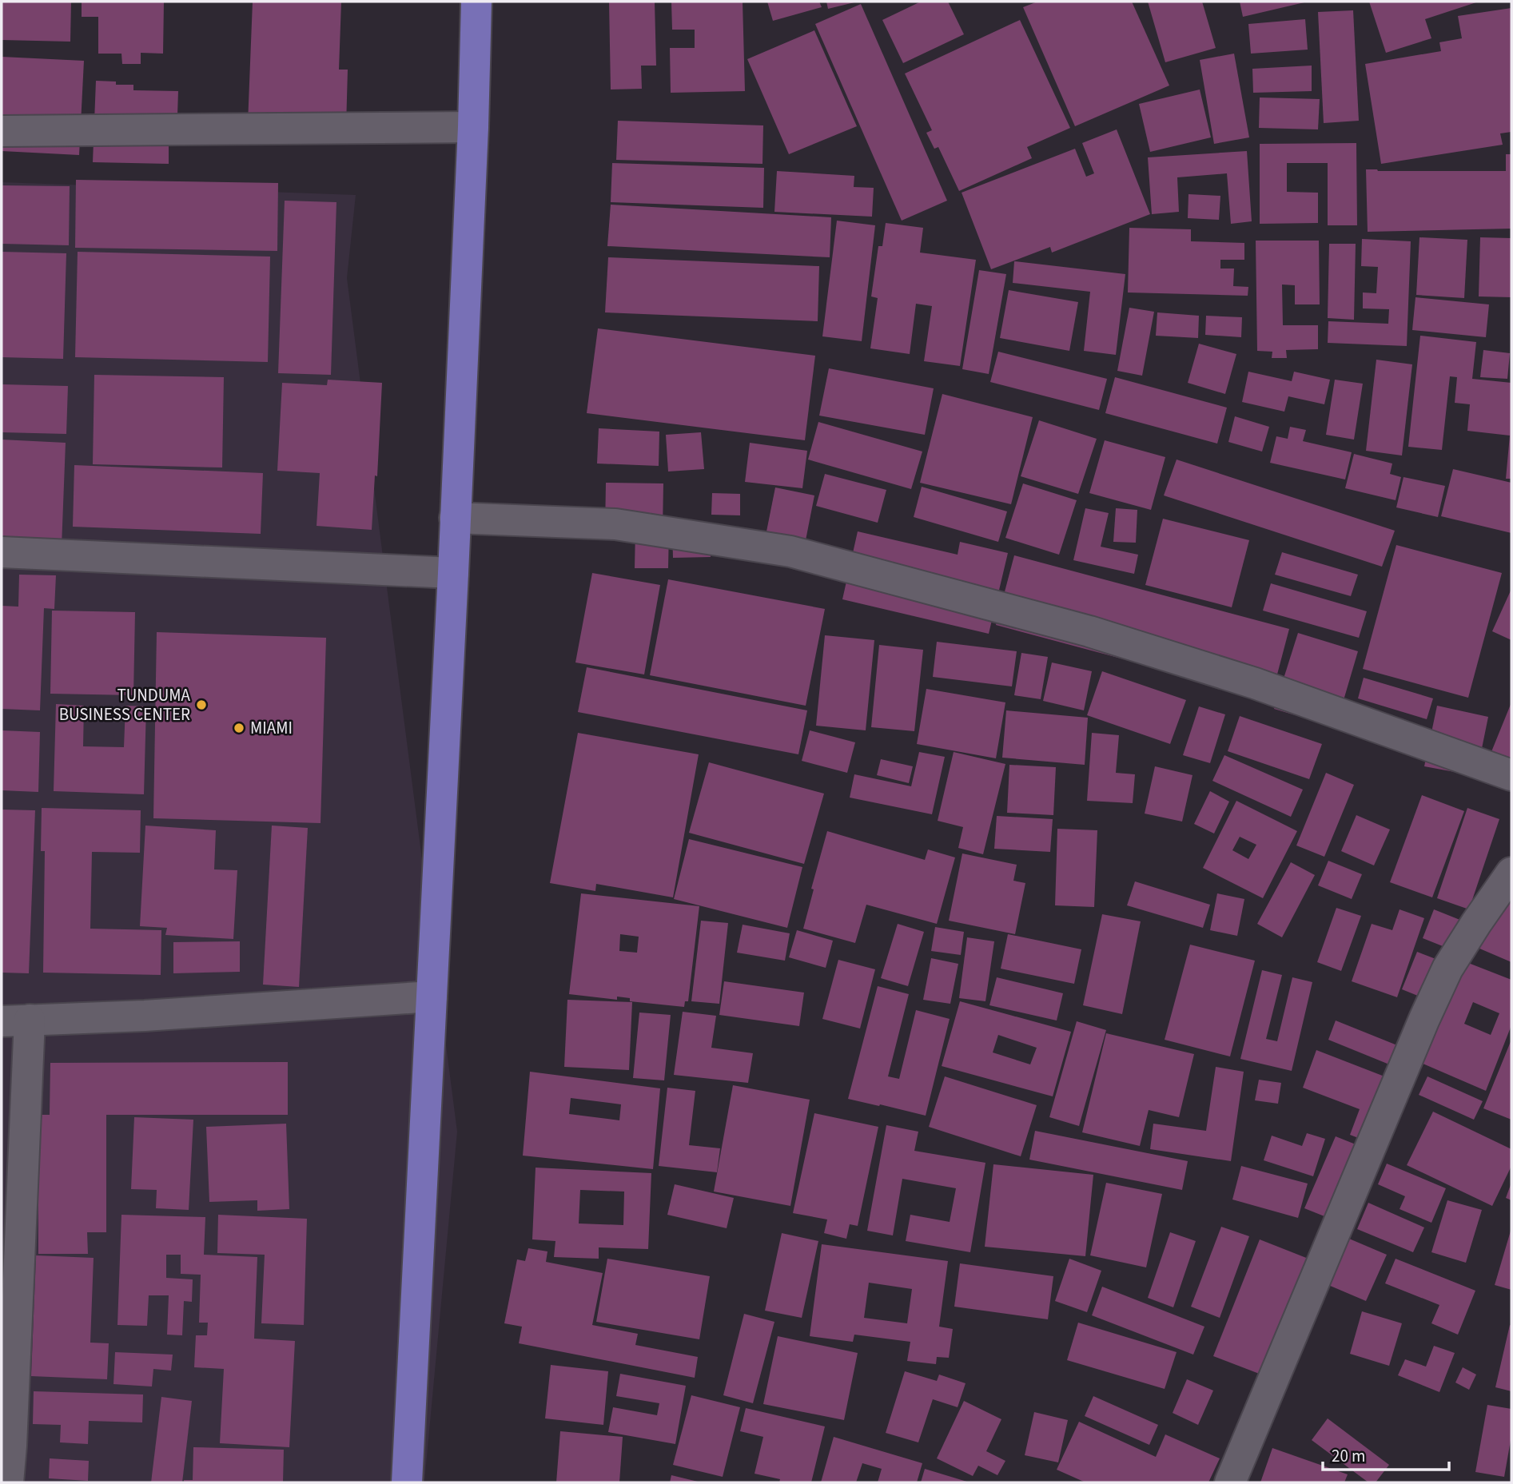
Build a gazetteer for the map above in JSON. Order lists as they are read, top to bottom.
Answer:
{
  "places": ["TUNDUMA BUSINESS CENTER", "MIAMI"],
  "scale_bar": "20 m"
}
